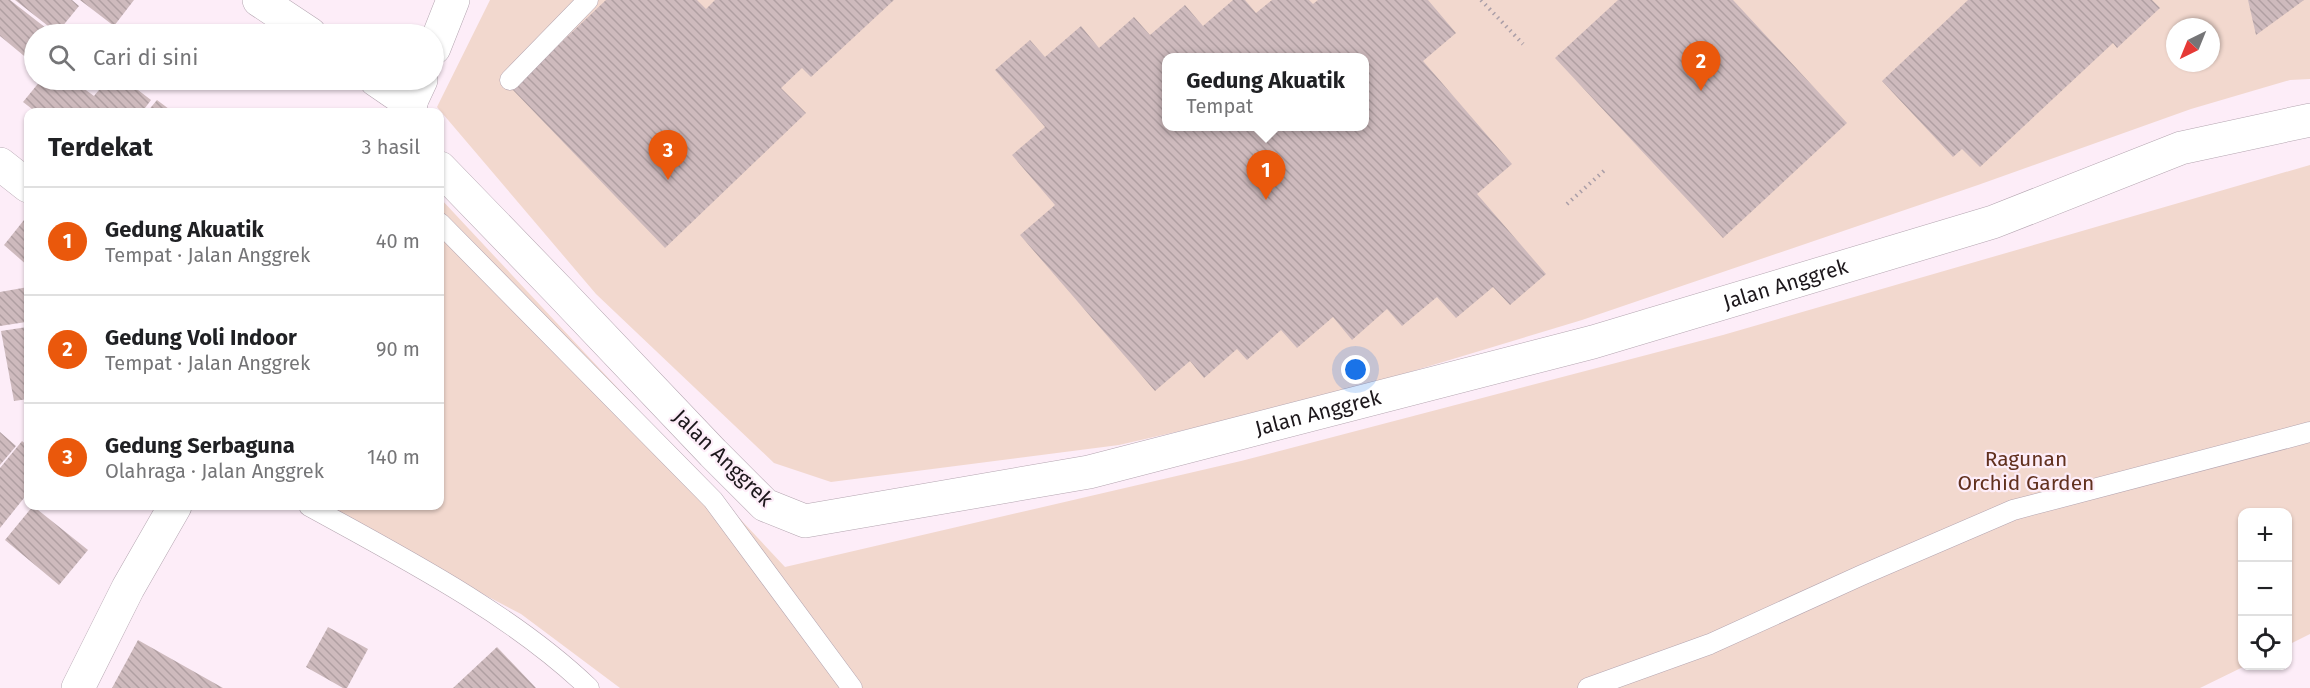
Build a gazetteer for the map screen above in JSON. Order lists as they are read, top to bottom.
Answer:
{
  "streets": {
    "street": ["Jalan Anggrek"]
  },
  "parks": ["Ragunan Orchid Garden"],
  "north": "bottom left",
  "page": {
    "search": "Cari di sini",
    "pins": ["2", "3", "1"],
    "popup": ["Gedung Akuatik", "Tempat"],
    "heading": ["Terdekat", "3 hasil"],
    "list": [
      {
        "mark": "1",
        "name": "Gedung Akuatik",
        "note": "Tempat · Jalan Anggrek",
        "value": "40 m"
      },
      {
        "mark": "2",
        "name": "Gedung Voli Indoor",
        "note": "Tempat · Jalan Anggrek",
        "value": "90 m"
      },
      {
        "mark": "3",
        "name": "Gedung Serbaguna",
        "note": "Olahraga · Jalan Anggrek",
        "value": "140 m"
      }
    ],
    "map_buttons": ["+", "−"]
  }
}
